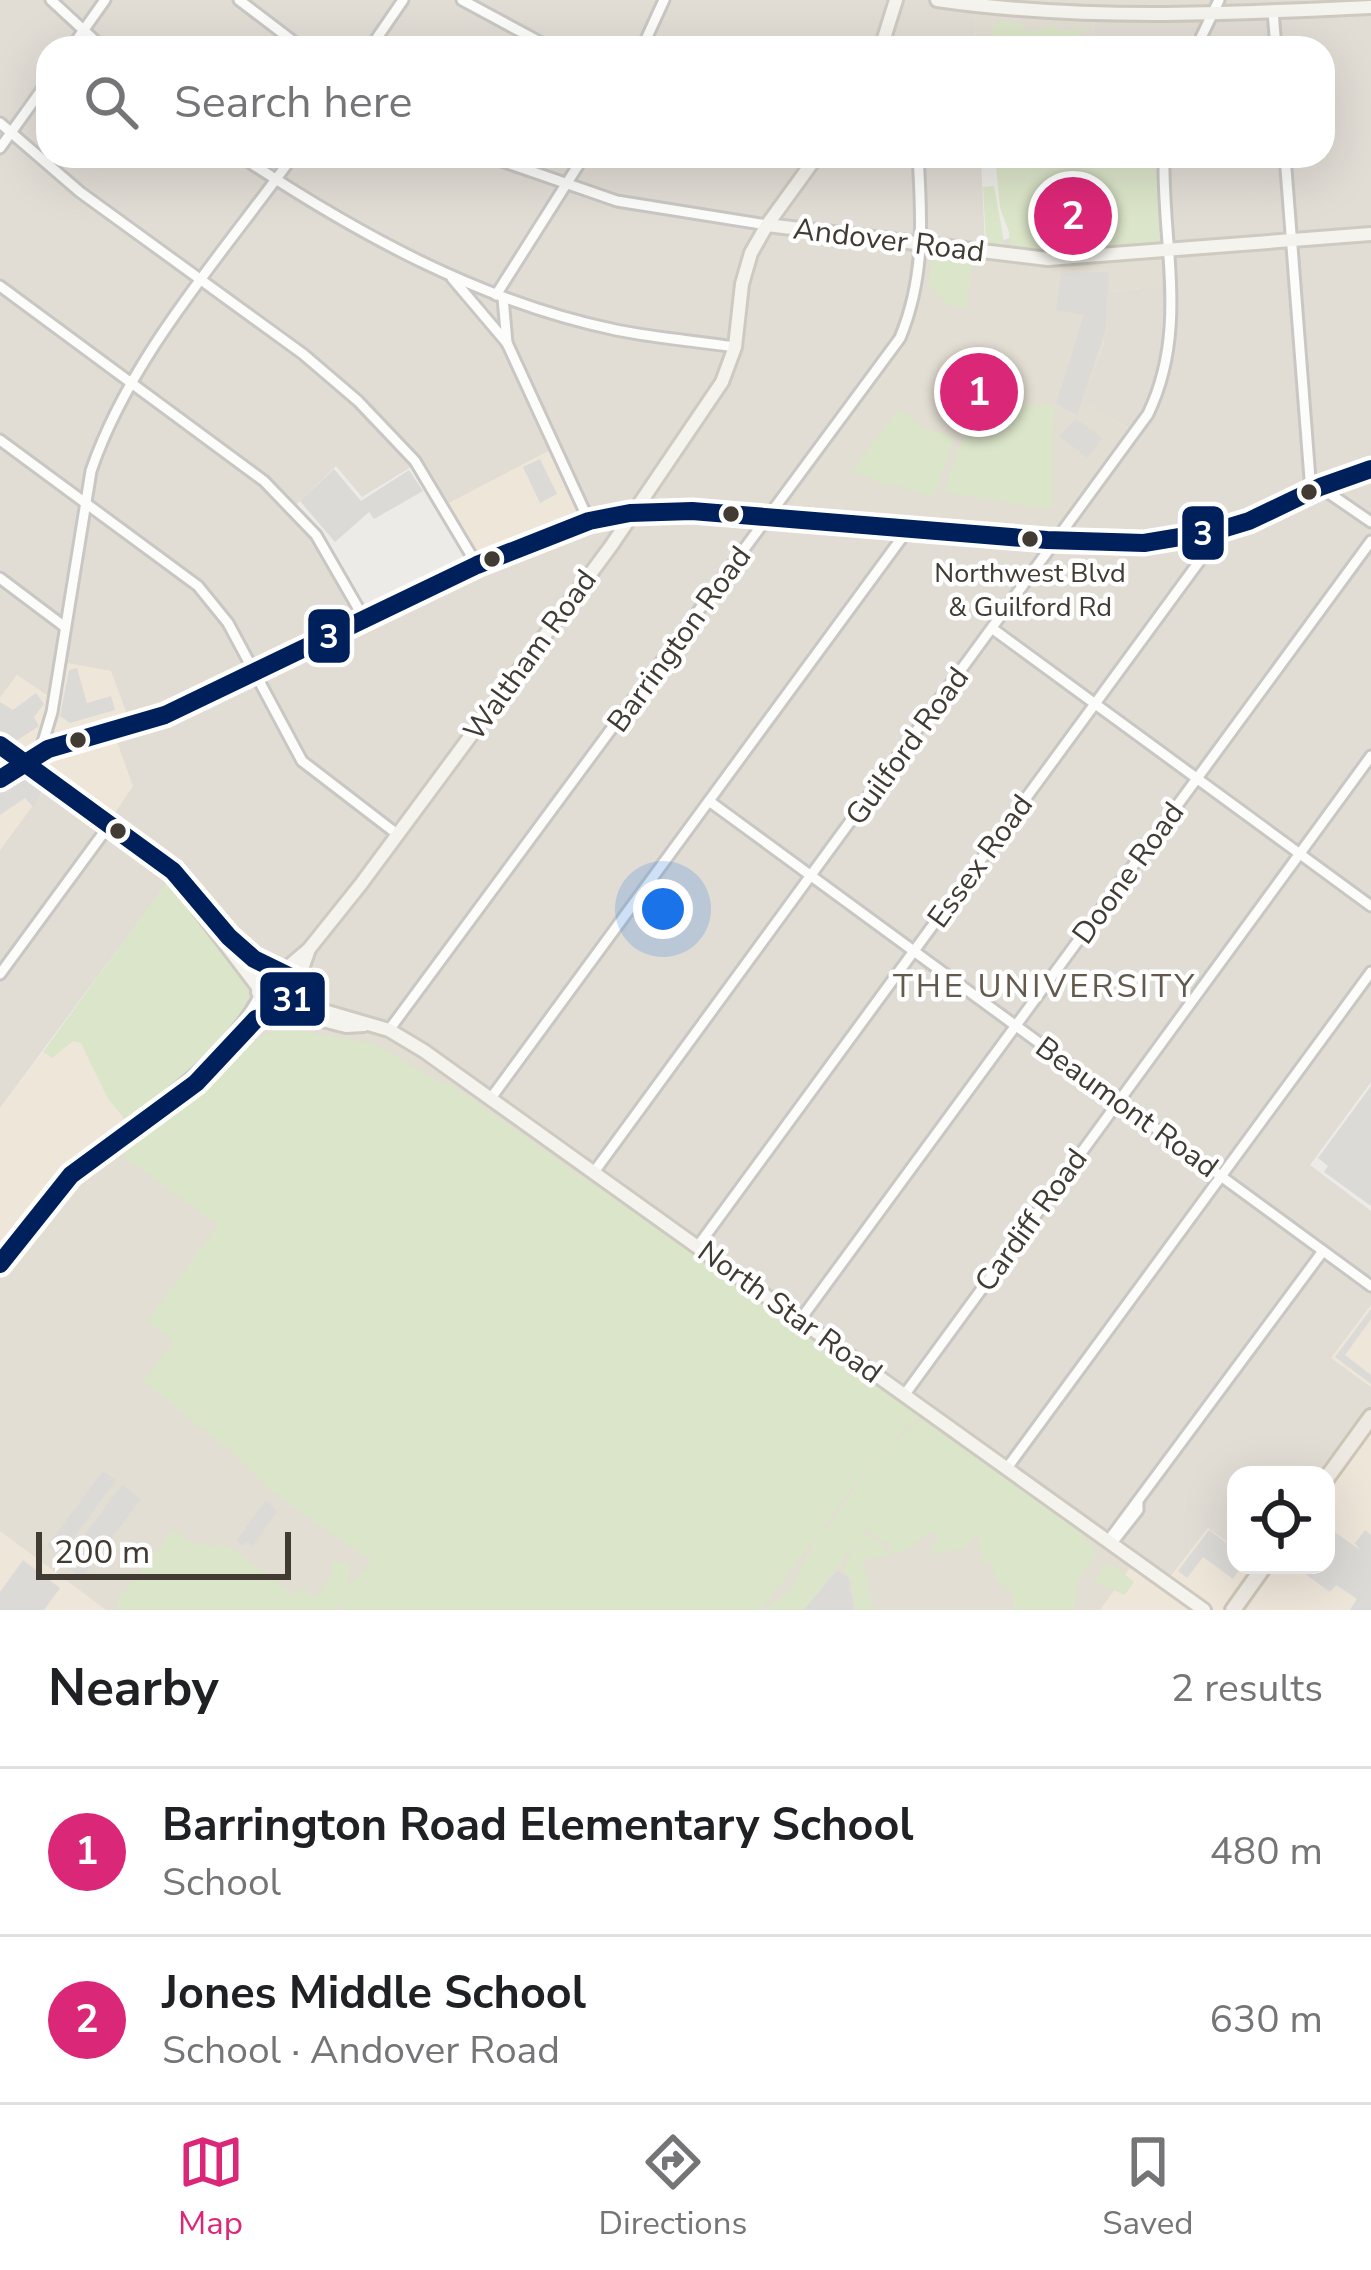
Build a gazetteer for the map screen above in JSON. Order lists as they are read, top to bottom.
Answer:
{
  "streets": {
    "street": [
      "Andover Road",
      "Barrington Road",
      "Waltham Road",
      "Guilford Road",
      "Essex Road",
      "Doone Road",
      "Beaumont Road",
      "Cardiff Road",
      "North Star Road"
    ]
  },
  "crossings": [
    ["Andover Road", "Barrington Road"],
    ["Andover Road", "Waltham Road"],
    ["Andover Road", "Guilford Road"],
    ["Barrington Road", "North Star Road"],
    ["Waltham Road", "North Star Road"],
    ["Guilford Road", "Beaumont Road"],
    ["Guilford Road", "North Star Road"],
    ["Essex Road", "Beaumont Road"],
    ["Essex Road", "North Star Road"],
    ["Doone Road", "Beaumont Road"],
    ["Doone Road", "North Star Road"],
    ["Beaumont Road", "Cardiff Road"],
    ["Cardiff Road", "North Star Road"]
  ],
  "districts": ["THE UNIVERSITY"],
  "places": ["Northwest Blvd & Guilford Rd"],
  "lines": ["transit line 3", "transit line 31"],
  "scale_bar": "200 m",
  "page": {
    "search": "Search here",
    "pins": ["2", "1"],
    "scale": "200 m",
    "heading": ["Nearby", "2 results"],
    "list": [
      {
        "mark": "1",
        "name": "Barrington Road Elementary School",
        "note": "School",
        "value": "480 m"
      },
      {
        "mark": "2",
        "name": "Jones Middle School",
        "note": "School · Andover Road",
        "value": "630 m"
      }
    ],
    "nav": ["Map", "Directions", "Saved"]
  }
}
